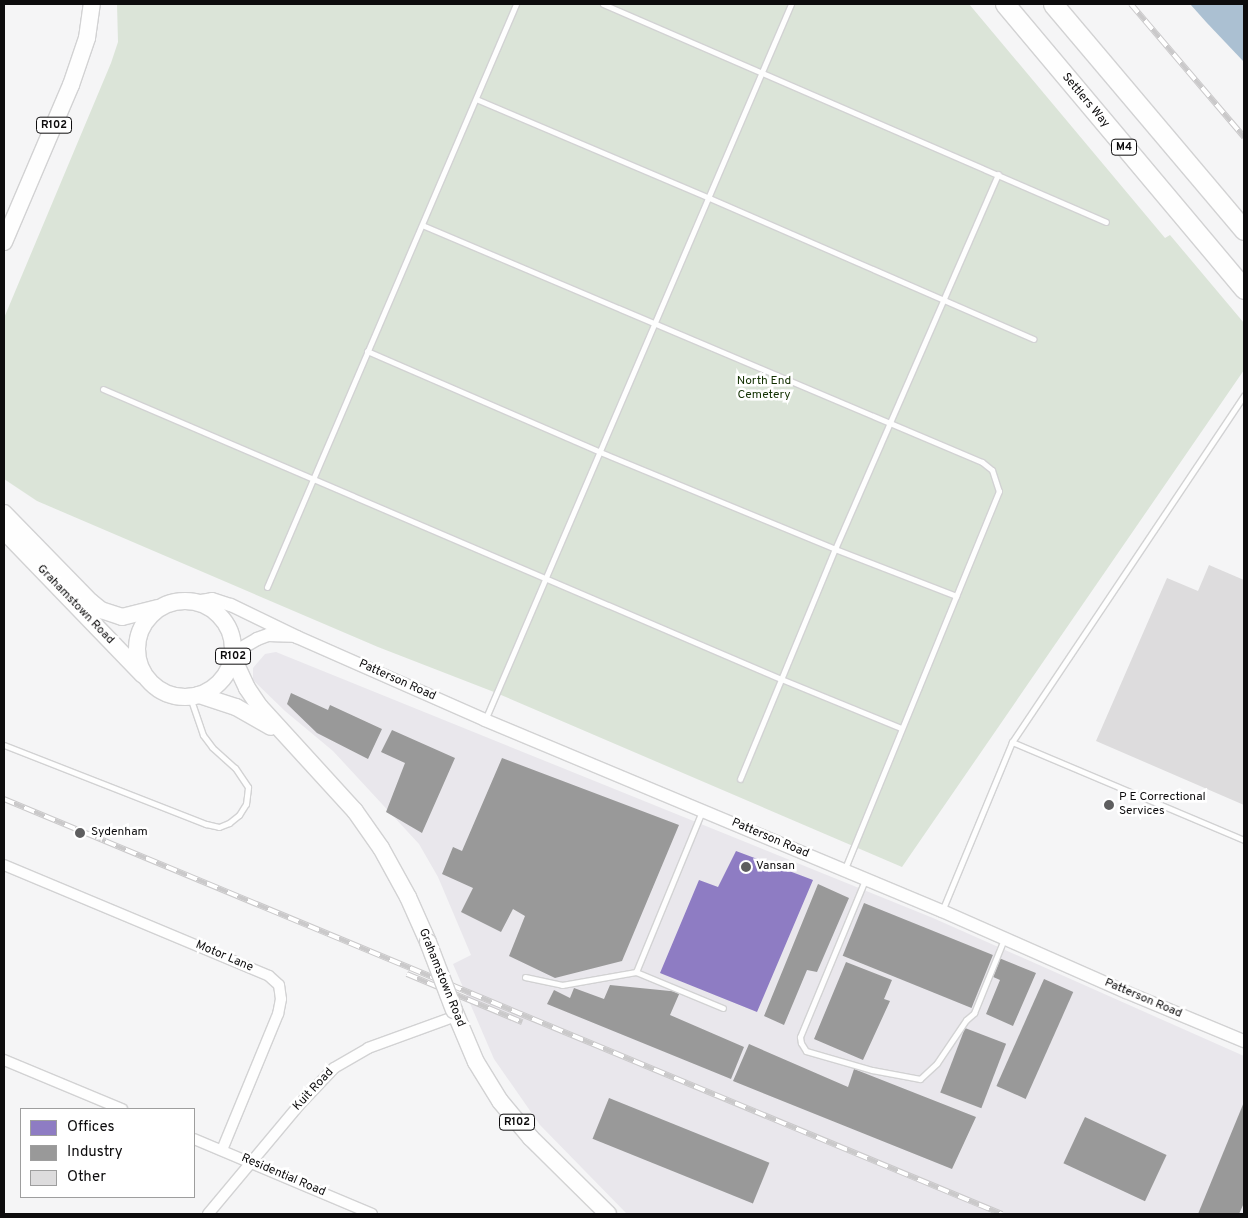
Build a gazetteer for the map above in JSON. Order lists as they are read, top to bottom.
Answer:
{
  "streets": {
    "highway": ["Settlers Way", "M4"],
    "main road": ["R102", "Grahamstown Road"],
    "street": [
      "Patterson Road",
      "Motor Lane",
      "Kuit Road",
      "Residential Road"
    ]
  },
  "crossings": [
    ["R102", "Grahamstown Road"],
    ["R102", "Patterson Road"],
    ["Grahamstown Road", "Patterson Road"],
    ["Grahamstown Road", "Kuit Road"],
    ["Motor Lane", "Residential Road"],
    ["Kuit Road", "Residential Road"]
  ],
  "parks": ["North End Cemetery"],
  "places": ["P E Correctional Services", "Sydenham", "Vansan"],
  "legend": ["Offices", "Industry", "Other"]
}
